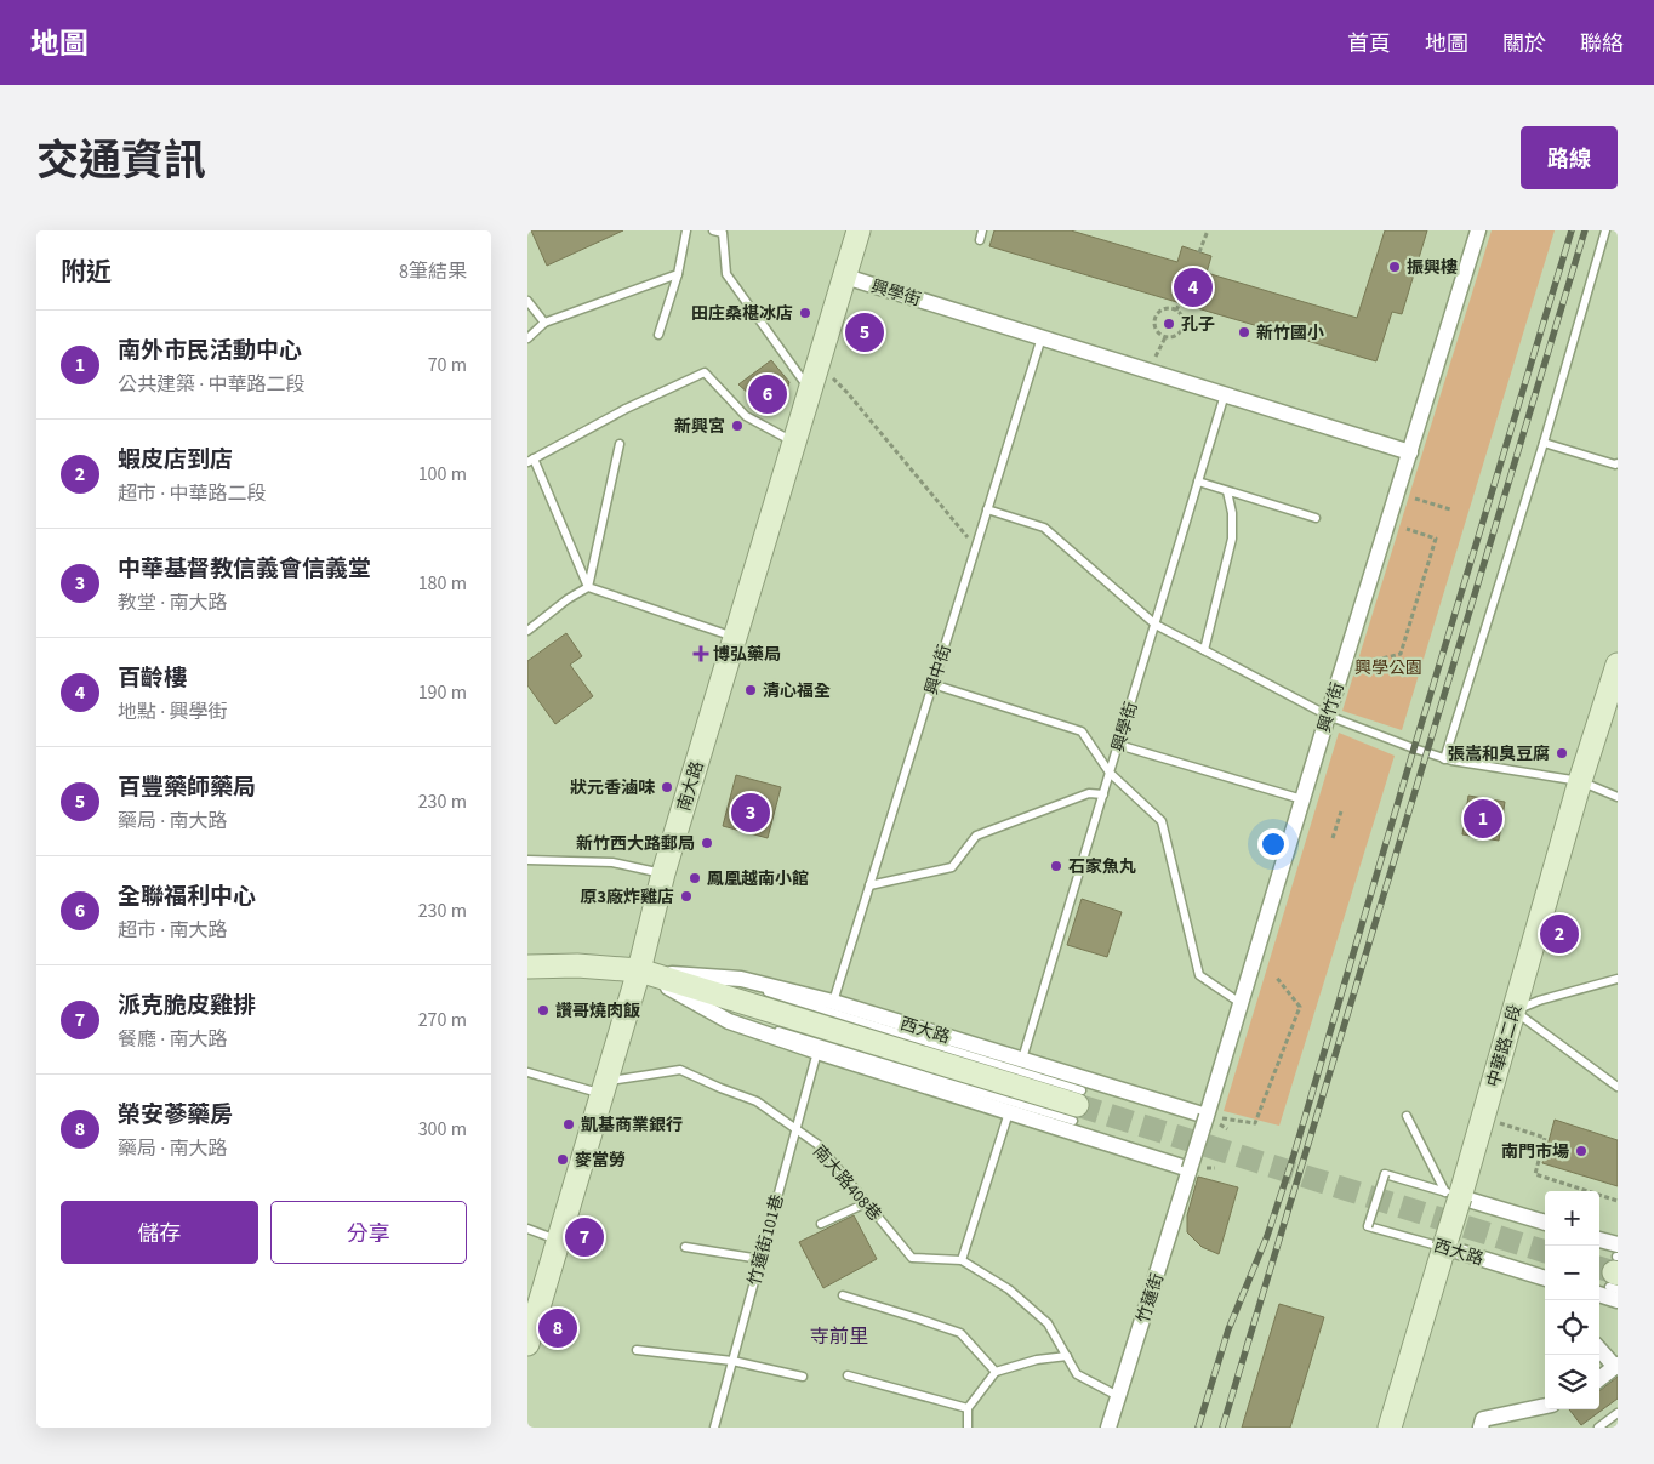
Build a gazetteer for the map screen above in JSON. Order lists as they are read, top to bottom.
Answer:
{
  "streets": {
    "street": [
      "興學街",
      "興竹街",
      "南大路",
      "西大路",
      "中華路二段",
      "竹蓮街"
    ],
    "lane": ["興中街", "南大路408巷", "竹蓮街101巷"]
  },
  "crossings": [
    ["興學街", "興中街"],
    ["興學街", "興竹街"],
    ["興學街", "南大路"],
    ["興學街", "西大路"],
    ["興中街", "西大路"],
    ["興竹街", "西大路"],
    ["興竹街", "竹蓮街"],
    ["南大路", "西大路"],
    ["南大路", "南大路408巷"],
    ["西大路", "中華路二段"],
    ["西大路", "竹蓮街101巷"],
    ["西大路", "竹蓮街"],
    ["南大路408巷", "竹蓮街101巷"]
  ],
  "districts": ["寺前里"],
  "parks": ["興學公園"],
  "places": {
    "other": [
      "振興樓",
      "田庄桑椹冰店",
      "孔子",
      "新竹國小",
      "新興宮",
      "清心福全",
      "張嵩和臭豆腐",
      "狀元香滷味",
      "新竹西大路郵局",
      "石家魚丸",
      "鳳凰越南小館",
      "原3廠炸雞店",
      "讚哥燒肉飯",
      "凱基商業銀行",
      "南門市場",
      "麥當勞"
    ],
    "health": ["博弘藥局"]
  },
  "page": {
    "header": "地圖",
    "nav": [
      "首頁",
      "地圖",
      "關於",
      "聯絡"
    ],
    "title": "交通資訊",
    "buttons": [
      "路線",
      ["儲存", "分享"]
    ],
    "heading": ["附近", "8筆結果"],
    "pins": [
      "4",
      "5",
      "6",
      "3",
      "1",
      "2",
      "7",
      "8"
    ],
    "list": [
      {
        "mark": "1",
        "name": "南外市民活動中心",
        "note": "公共建築 · 中華路二段",
        "value": "70 m"
      },
      {
        "mark": "2",
        "name": "蝦皮店到店",
        "note": "超市 · 中華路二段",
        "value": "100 m"
      },
      {
        "mark": "3",
        "name": "中華基督教信義會信義堂",
        "note": "教堂 · 南大路",
        "value": "180 m"
      },
      {
        "mark": "4",
        "name": "百齡樓",
        "note": "地點 · 興學街",
        "value": "190 m"
      },
      {
        "mark": "5",
        "name": "百豐藥師藥局",
        "note": "藥局 · 南大路",
        "value": "230 m"
      },
      {
        "mark": "6",
        "name": "全聯福利中心",
        "note": "超市 · 南大路",
        "value": "230 m"
      },
      {
        "mark": "7",
        "name": "派克脆皮雞排",
        "note": "餐廳 · 南大路",
        "value": "270 m"
      },
      {
        "mark": "8",
        "name": "榮安蔘藥房",
        "note": "藥局 · 南大路",
        "value": "300 m"
      }
    ],
    "map_buttons": ["+", "−"]
  }
}
